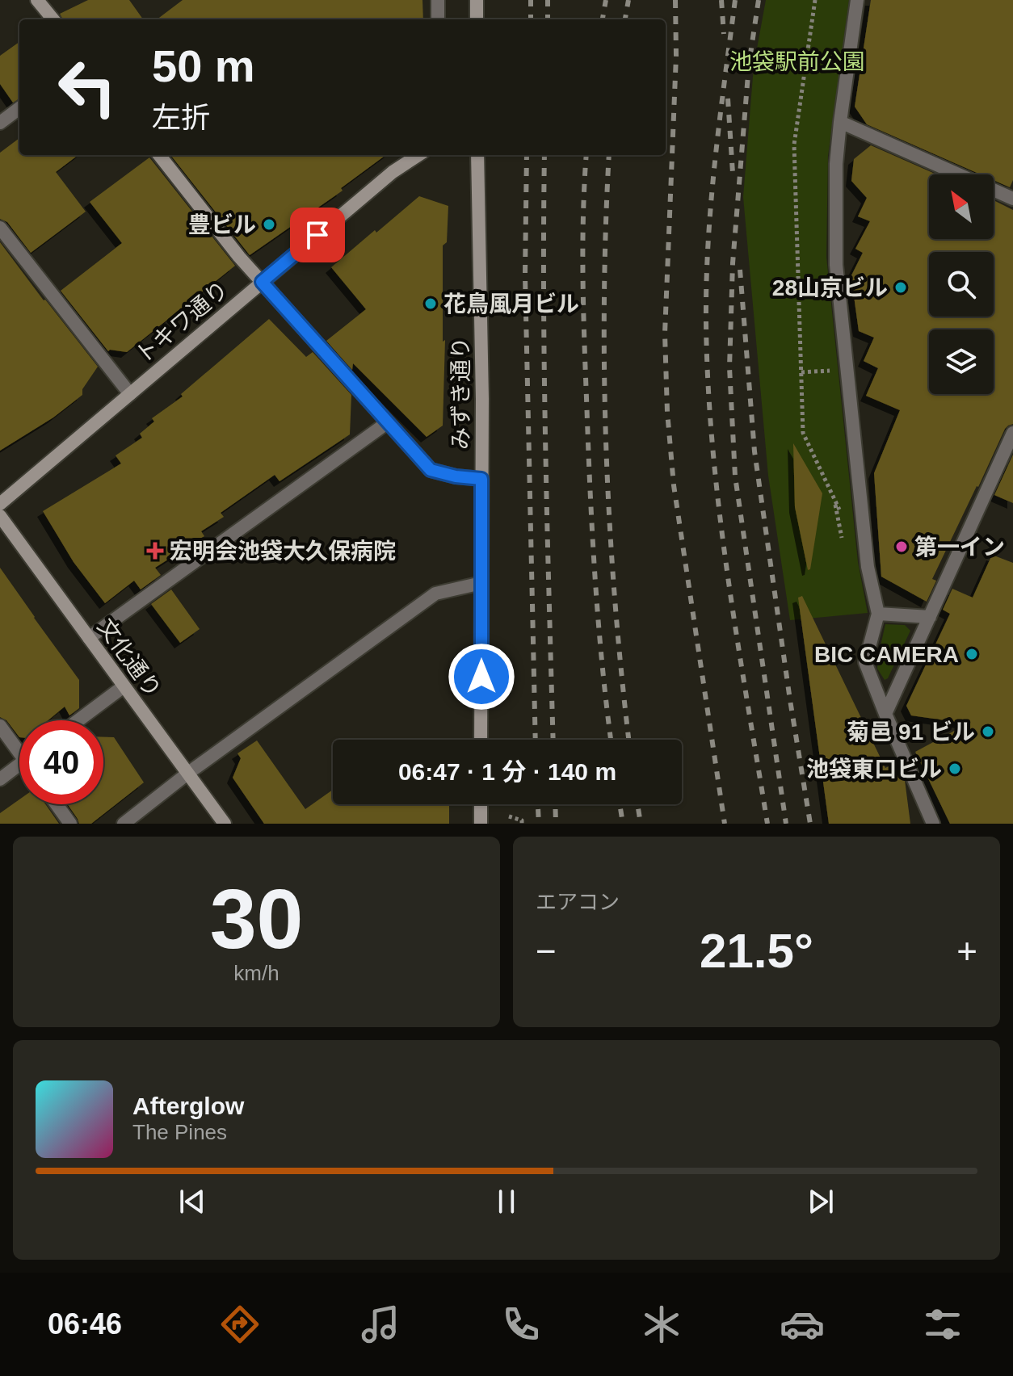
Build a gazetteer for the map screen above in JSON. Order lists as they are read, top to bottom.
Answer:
{
  "streets": {
    "street": ["トキワ通り", "みずき通り", "文化通り"]
  },
  "parks": ["池袋駅前公園"],
  "places": {
    "other": [
      "豊ビル",
      "28山京ビル",
      "花鳥風月ビル",
      "第一イン",
      "BIC CAMERA",
      "菊邑 91 ビル",
      "池袋東口ビル"
    ],
    "health": ["宏明会池袋大久保病院"]
  },
  "north": "top left",
  "page": {
    "turn": ["50 m", "左折"],
    "limit": "40",
    "trip": "06:47 · 1 分 · 140 m",
    "tile": [
      ["30", "km/h"],
      "エアコン"
    ],
    "heat": ["−", "21.5°", "+"],
    "song": ["Afterglow", "The Pines"],
    "tabs": "06:46"
  }
}
